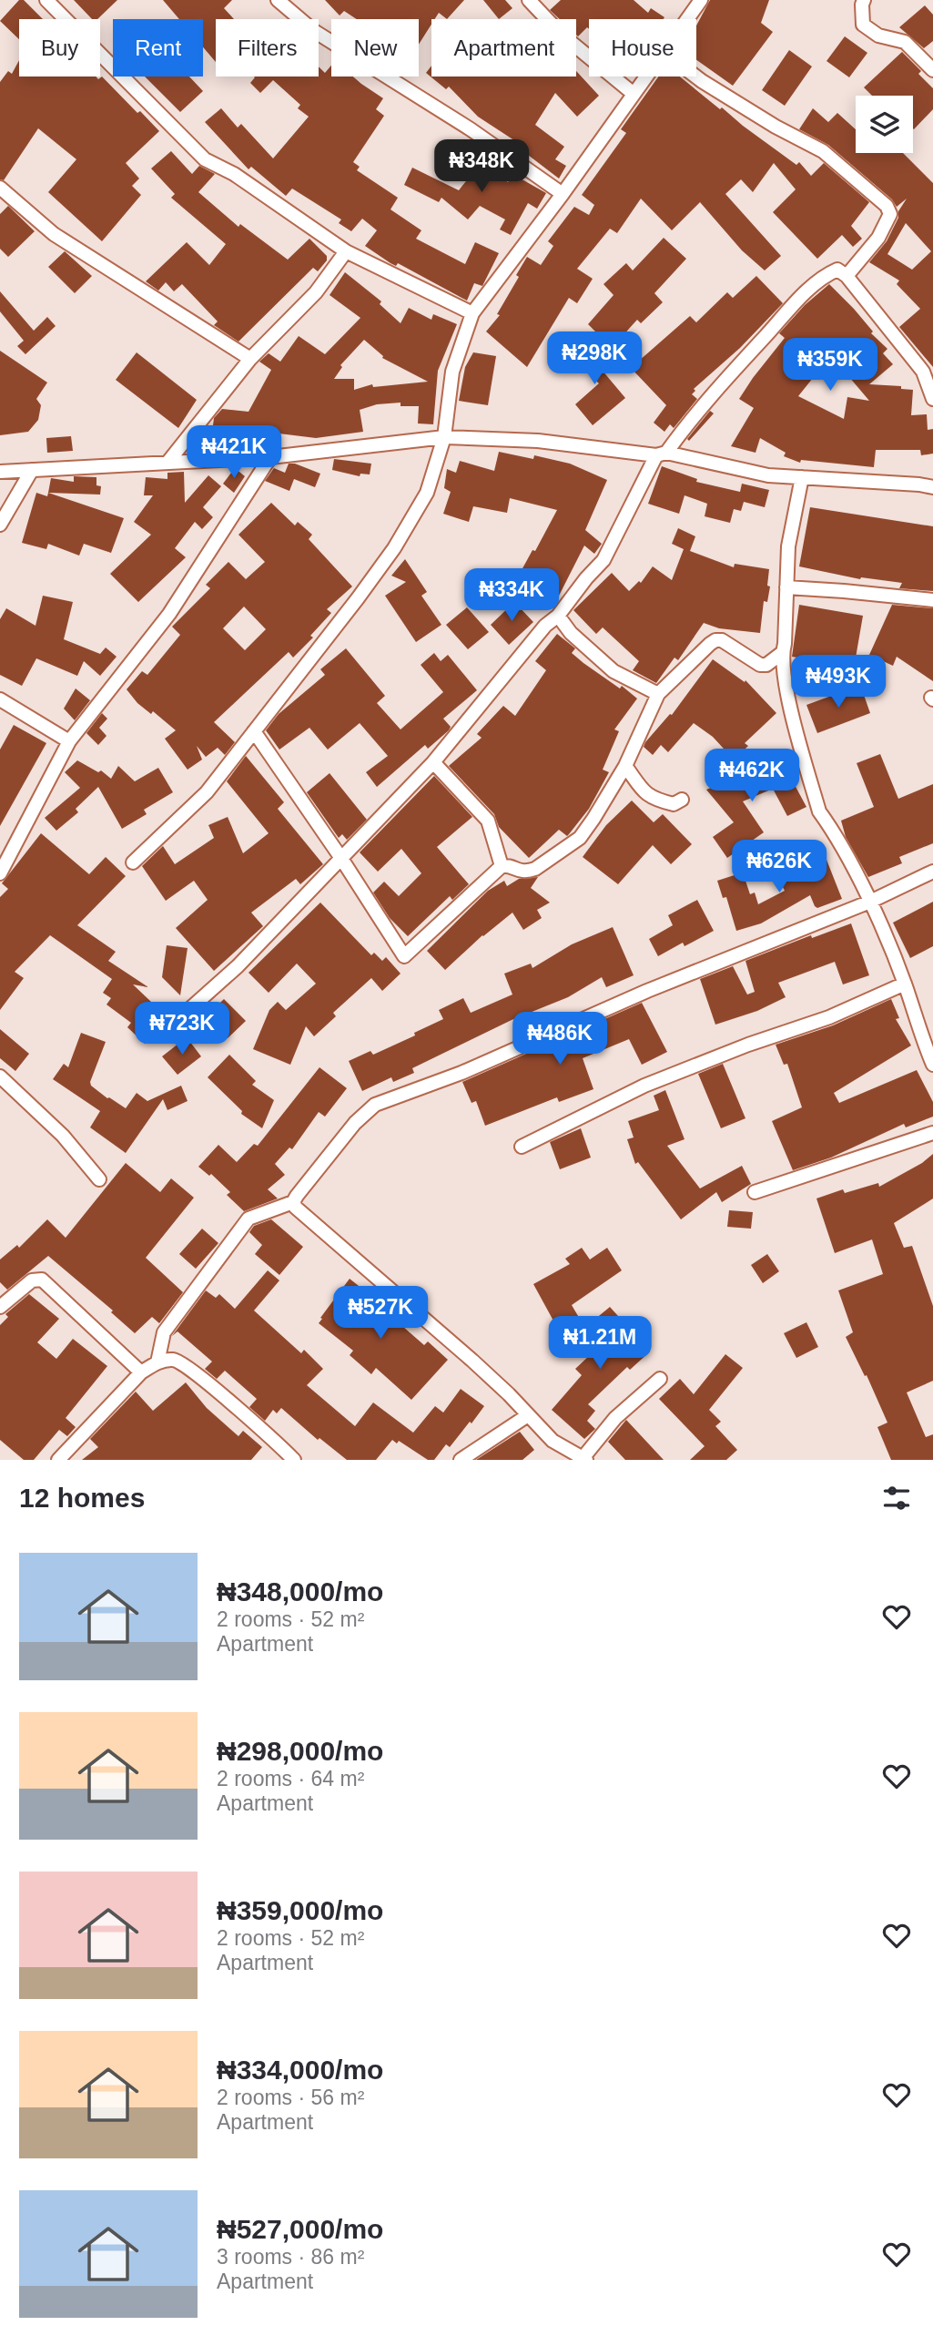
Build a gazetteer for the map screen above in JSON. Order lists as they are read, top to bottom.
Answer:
{
  "page": {
    "chip": [
      "Buy",
      "Rent",
      "Filters",
      "New",
      "Apartment",
      "House"
    ],
    "price": [
      "₦348K",
      "₦298K",
      "₦359K",
      "₦421K",
      "₦334K",
      "₦493K",
      "₦462K",
      "₦626K",
      "₦723K",
      "₦486K",
      "₦527K",
      "₦1.21M"
    ],
    "heading": "12 homes",
    "list": [
      {
        "name": "₦348,000/mo",
        "note": "2 rooms · 52 m² · Apartment"
      },
      {
        "name": "₦298,000/mo",
        "note": "2 rooms · 64 m² · Apartment"
      },
      {
        "name": "₦359,000/mo",
        "note": "2 rooms · 52 m² · Apartment"
      },
      {
        "name": "₦334,000/mo",
        "note": "2 rooms · 56 m² · Apartment"
      },
      {
        "name": "₦527,000/mo",
        "note": "3 rooms · 86 m² · Apartment"
      }
    ]
  }
}
